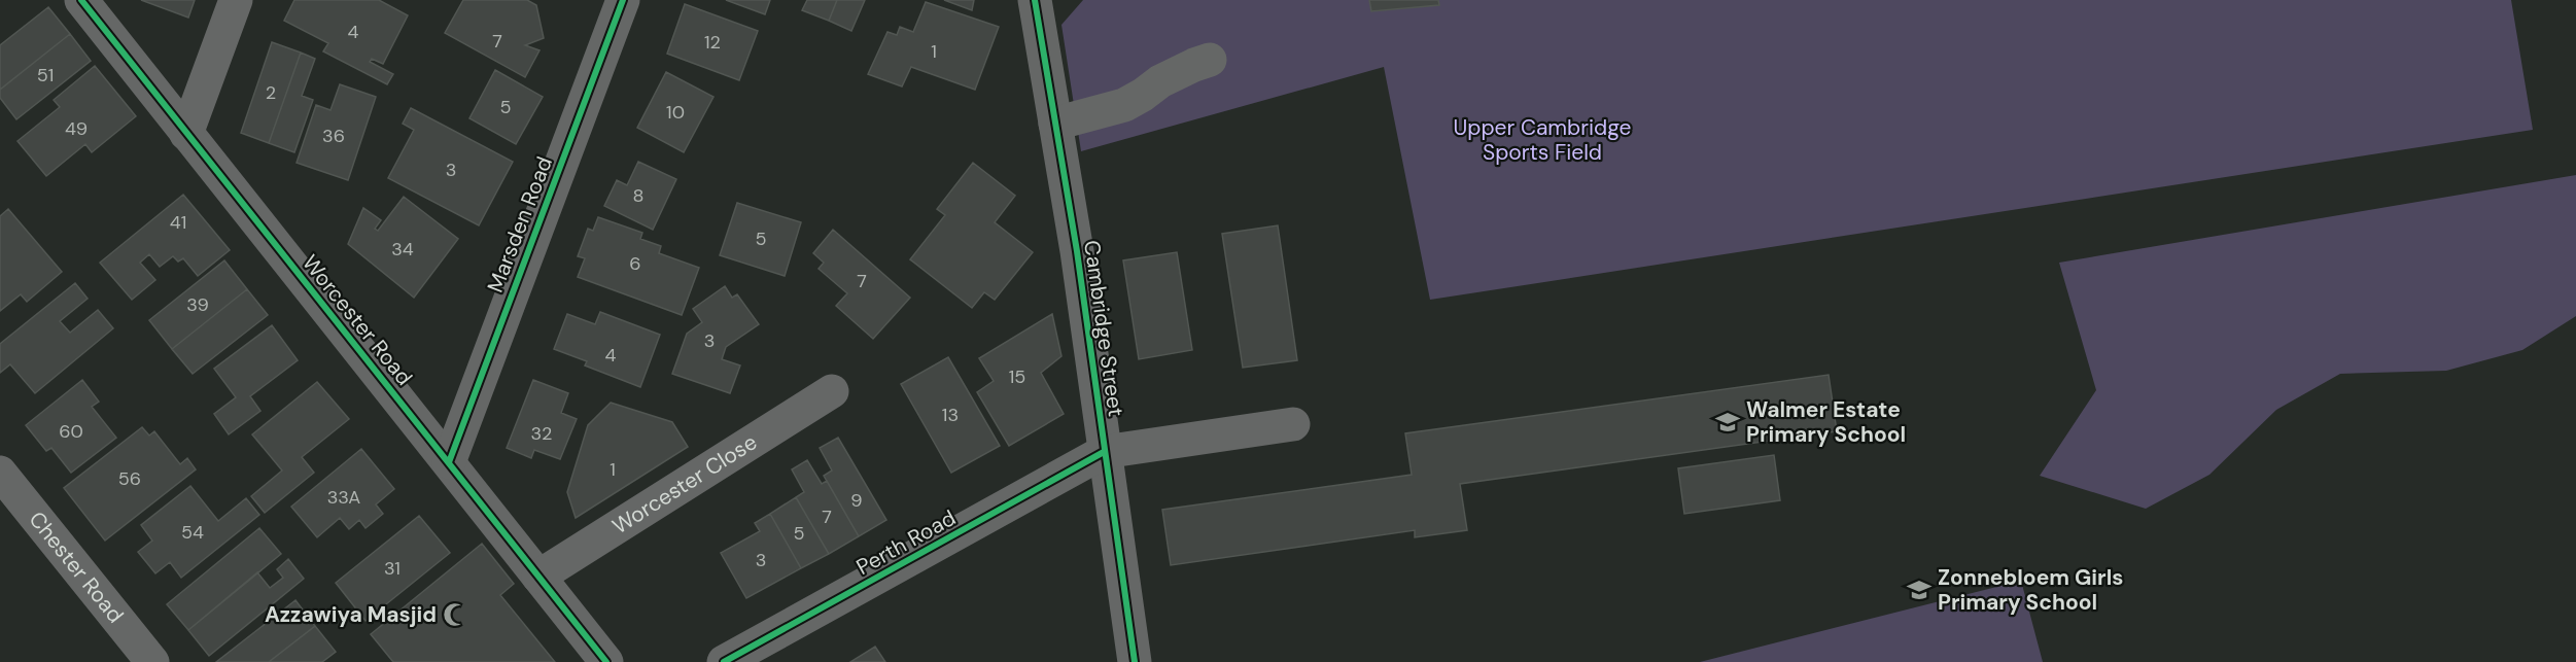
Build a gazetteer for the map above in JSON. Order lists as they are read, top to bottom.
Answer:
{
  "streets": {
    "street": [
      "Marsden Road",
      "Worcester Road",
      "Cambridge Street",
      "Worcester Close",
      "Perth Road",
      "Chester Road"
    ]
  },
  "crossings": [
    ["Marsden Road", "Worcester Road"],
    ["Worcester Road", "Worcester Close"],
    ["Cambridge Street", "Perth Road"]
  ],
  "parks": ["Upper Cambridge Sports Field"],
  "places": {
    "school or university": ["Walmer Estate Primary School", "Zonnebloem Girls Primary School"],
    "mosque": ["Azzawiya Masjid"]
  },
  "house_numbers": [
    "4",
    "7",
    "12",
    "1",
    "51",
    "2",
    "5",
    "10",
    "49",
    "36",
    "3",
    "8",
    "41",
    "5",
    "34",
    "6",
    "7",
    "39",
    "3",
    "4",
    "15",
    "13",
    "60",
    "32",
    "1",
    "56",
    "33A",
    "9",
    "7",
    "54",
    "5",
    "3",
    "31"
  ]
}
